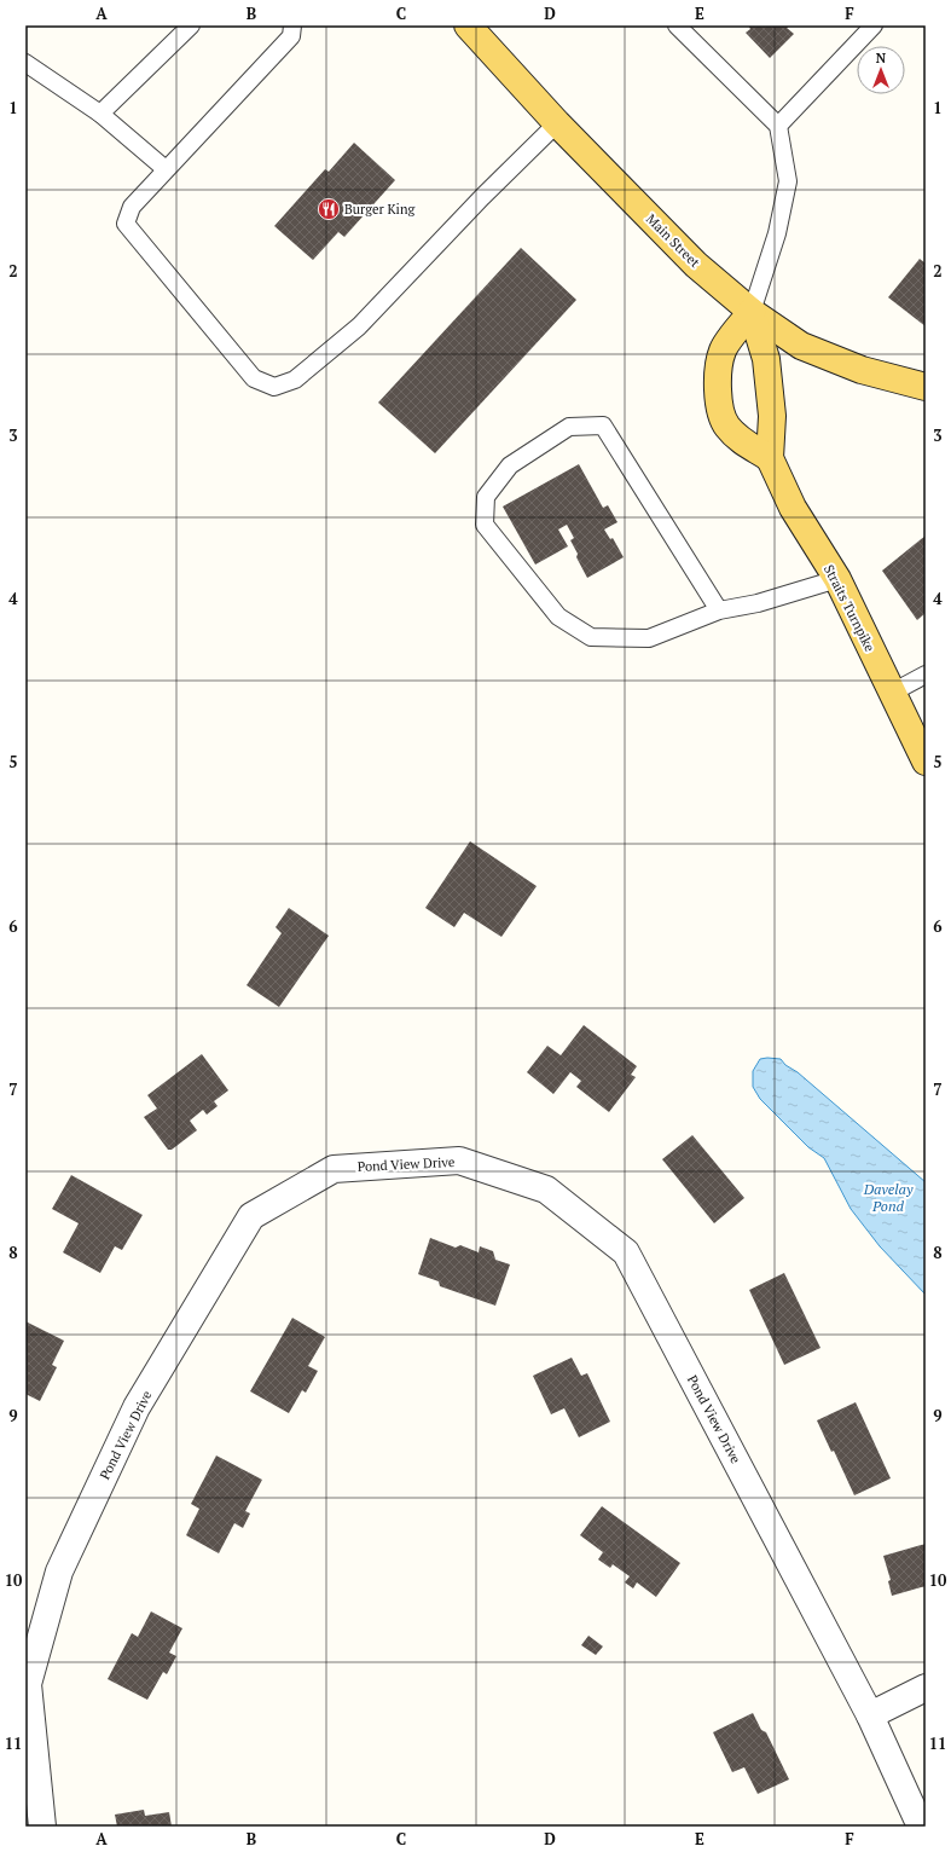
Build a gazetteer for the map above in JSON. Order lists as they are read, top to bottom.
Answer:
{
  "streets": {
    "main road": ["Main Street", "Straits Turnpike"],
    "street": ["Pond View Drive"]
  },
  "crossings": [
    ["Main Street", "Straits Turnpike"]
  ],
  "water": ["Davelay Pond"],
  "places": {
    "restaurant": ["Burger King"]
  },
  "north": "top",
  "grid": {
    "columns": [
      "A",
      "B",
      "C",
      "D",
      "E",
      "F"
    ],
    "rows": [
      "1",
      "2",
      "3",
      "4",
      "5",
      "6",
      "7",
      "8",
      "9",
      "10",
      "11"
    ]
  }
}
